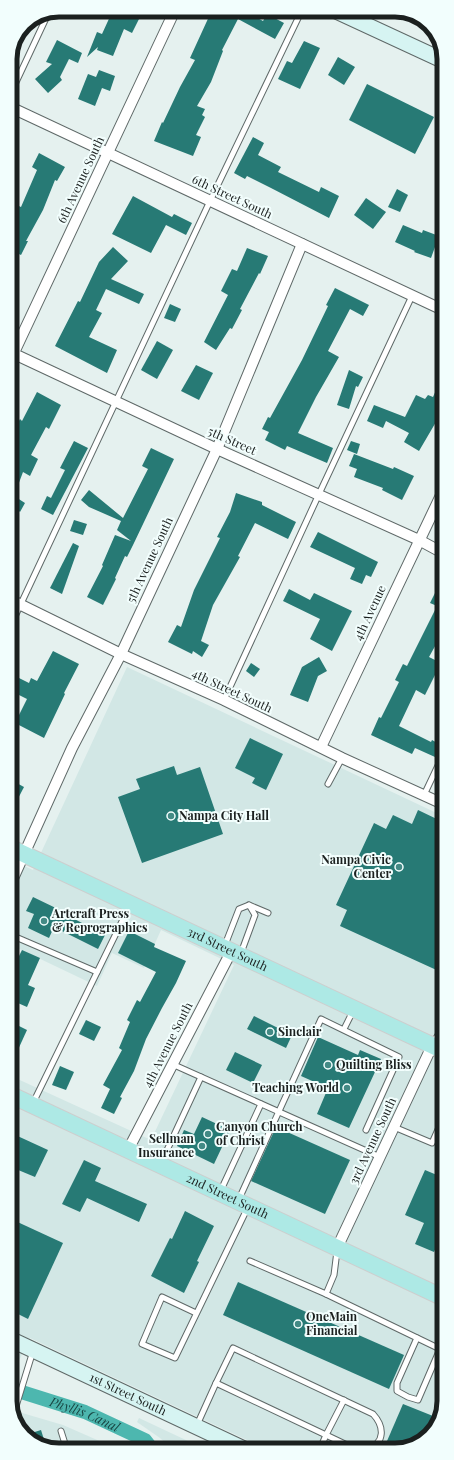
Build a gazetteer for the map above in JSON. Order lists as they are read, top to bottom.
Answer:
{
  "streets": {
    "main road": ["3rd Street South", "2nd Street South"],
    "street": [
      "6th Avenue South",
      "6th Street South",
      "5th Street",
      "5th Avenue South",
      "4th Avenue",
      "4th Street South",
      "4th Avenue South",
      "3rd Avenue South",
      "1st Street South"
    ]
  },
  "crossings": [
    ["6th Avenue South", "6th Street South"],
    ["6th Street South", "5th Avenue South"],
    ["5th Street", "5th Avenue South"],
    ["5th Street", "4th Avenue"],
    ["5th Avenue South", "4th Street South"],
    ["5th Avenue South", "3rd Street South"],
    ["4th Avenue", "4th Street South"],
    ["3rd Street South", "4th Avenue South"],
    ["4th Avenue South", "2nd Street South"],
    ["3rd Avenue South", "2nd Street South"]
  ],
  "water": ["Phyllis Canal"],
  "places": [
    "Nampa City Hall",
    "Nampa Civic Center",
    "Artcraft Press & Reprographics",
    "Sinclair",
    "Quilting Bliss",
    "Teaching World",
    "Canyon Church of Christ",
    "Sellman Insurance",
    "OneMain Financial"
  ]
}
